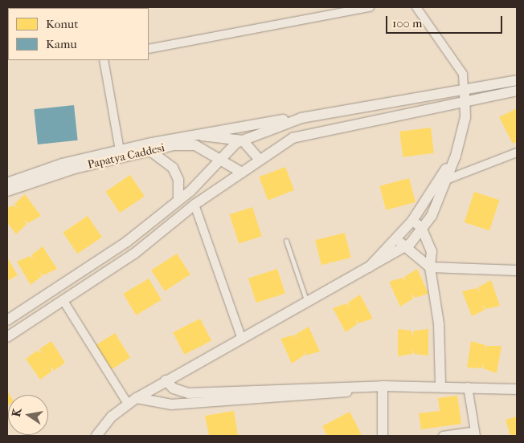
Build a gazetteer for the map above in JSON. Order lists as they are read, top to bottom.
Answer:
{
  "streets": {
    "street": ["Papatya Caddesi"]
  },
  "legend": ["Konut", "Kamu"],
  "scale_bar": "100 m",
  "north": "left"
}
